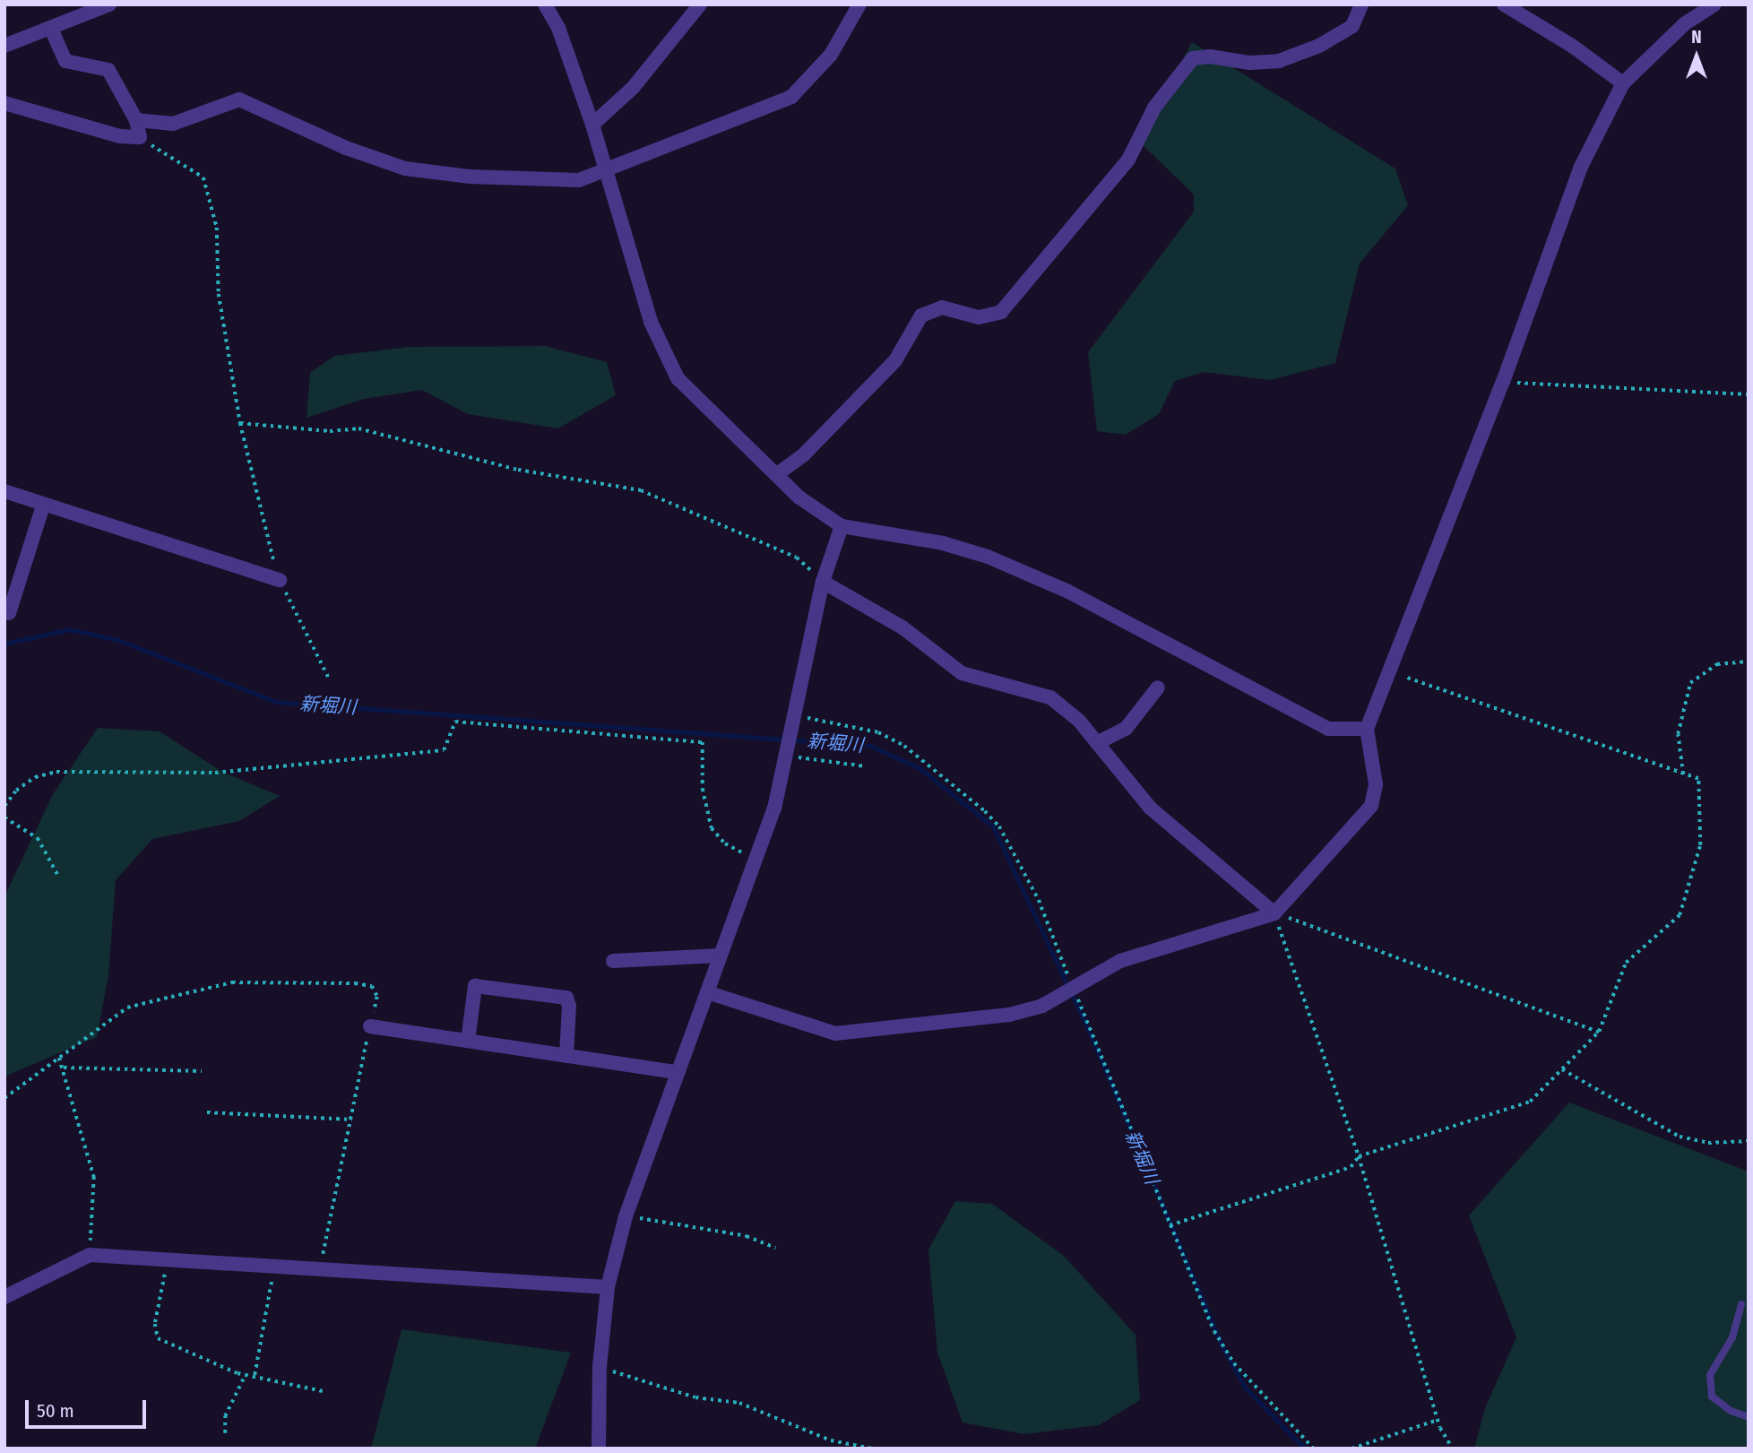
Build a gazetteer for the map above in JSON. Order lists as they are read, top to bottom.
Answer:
{
  "water": ["新堀川"],
  "scale_bar": "50 m",
  "north": "top"
}
